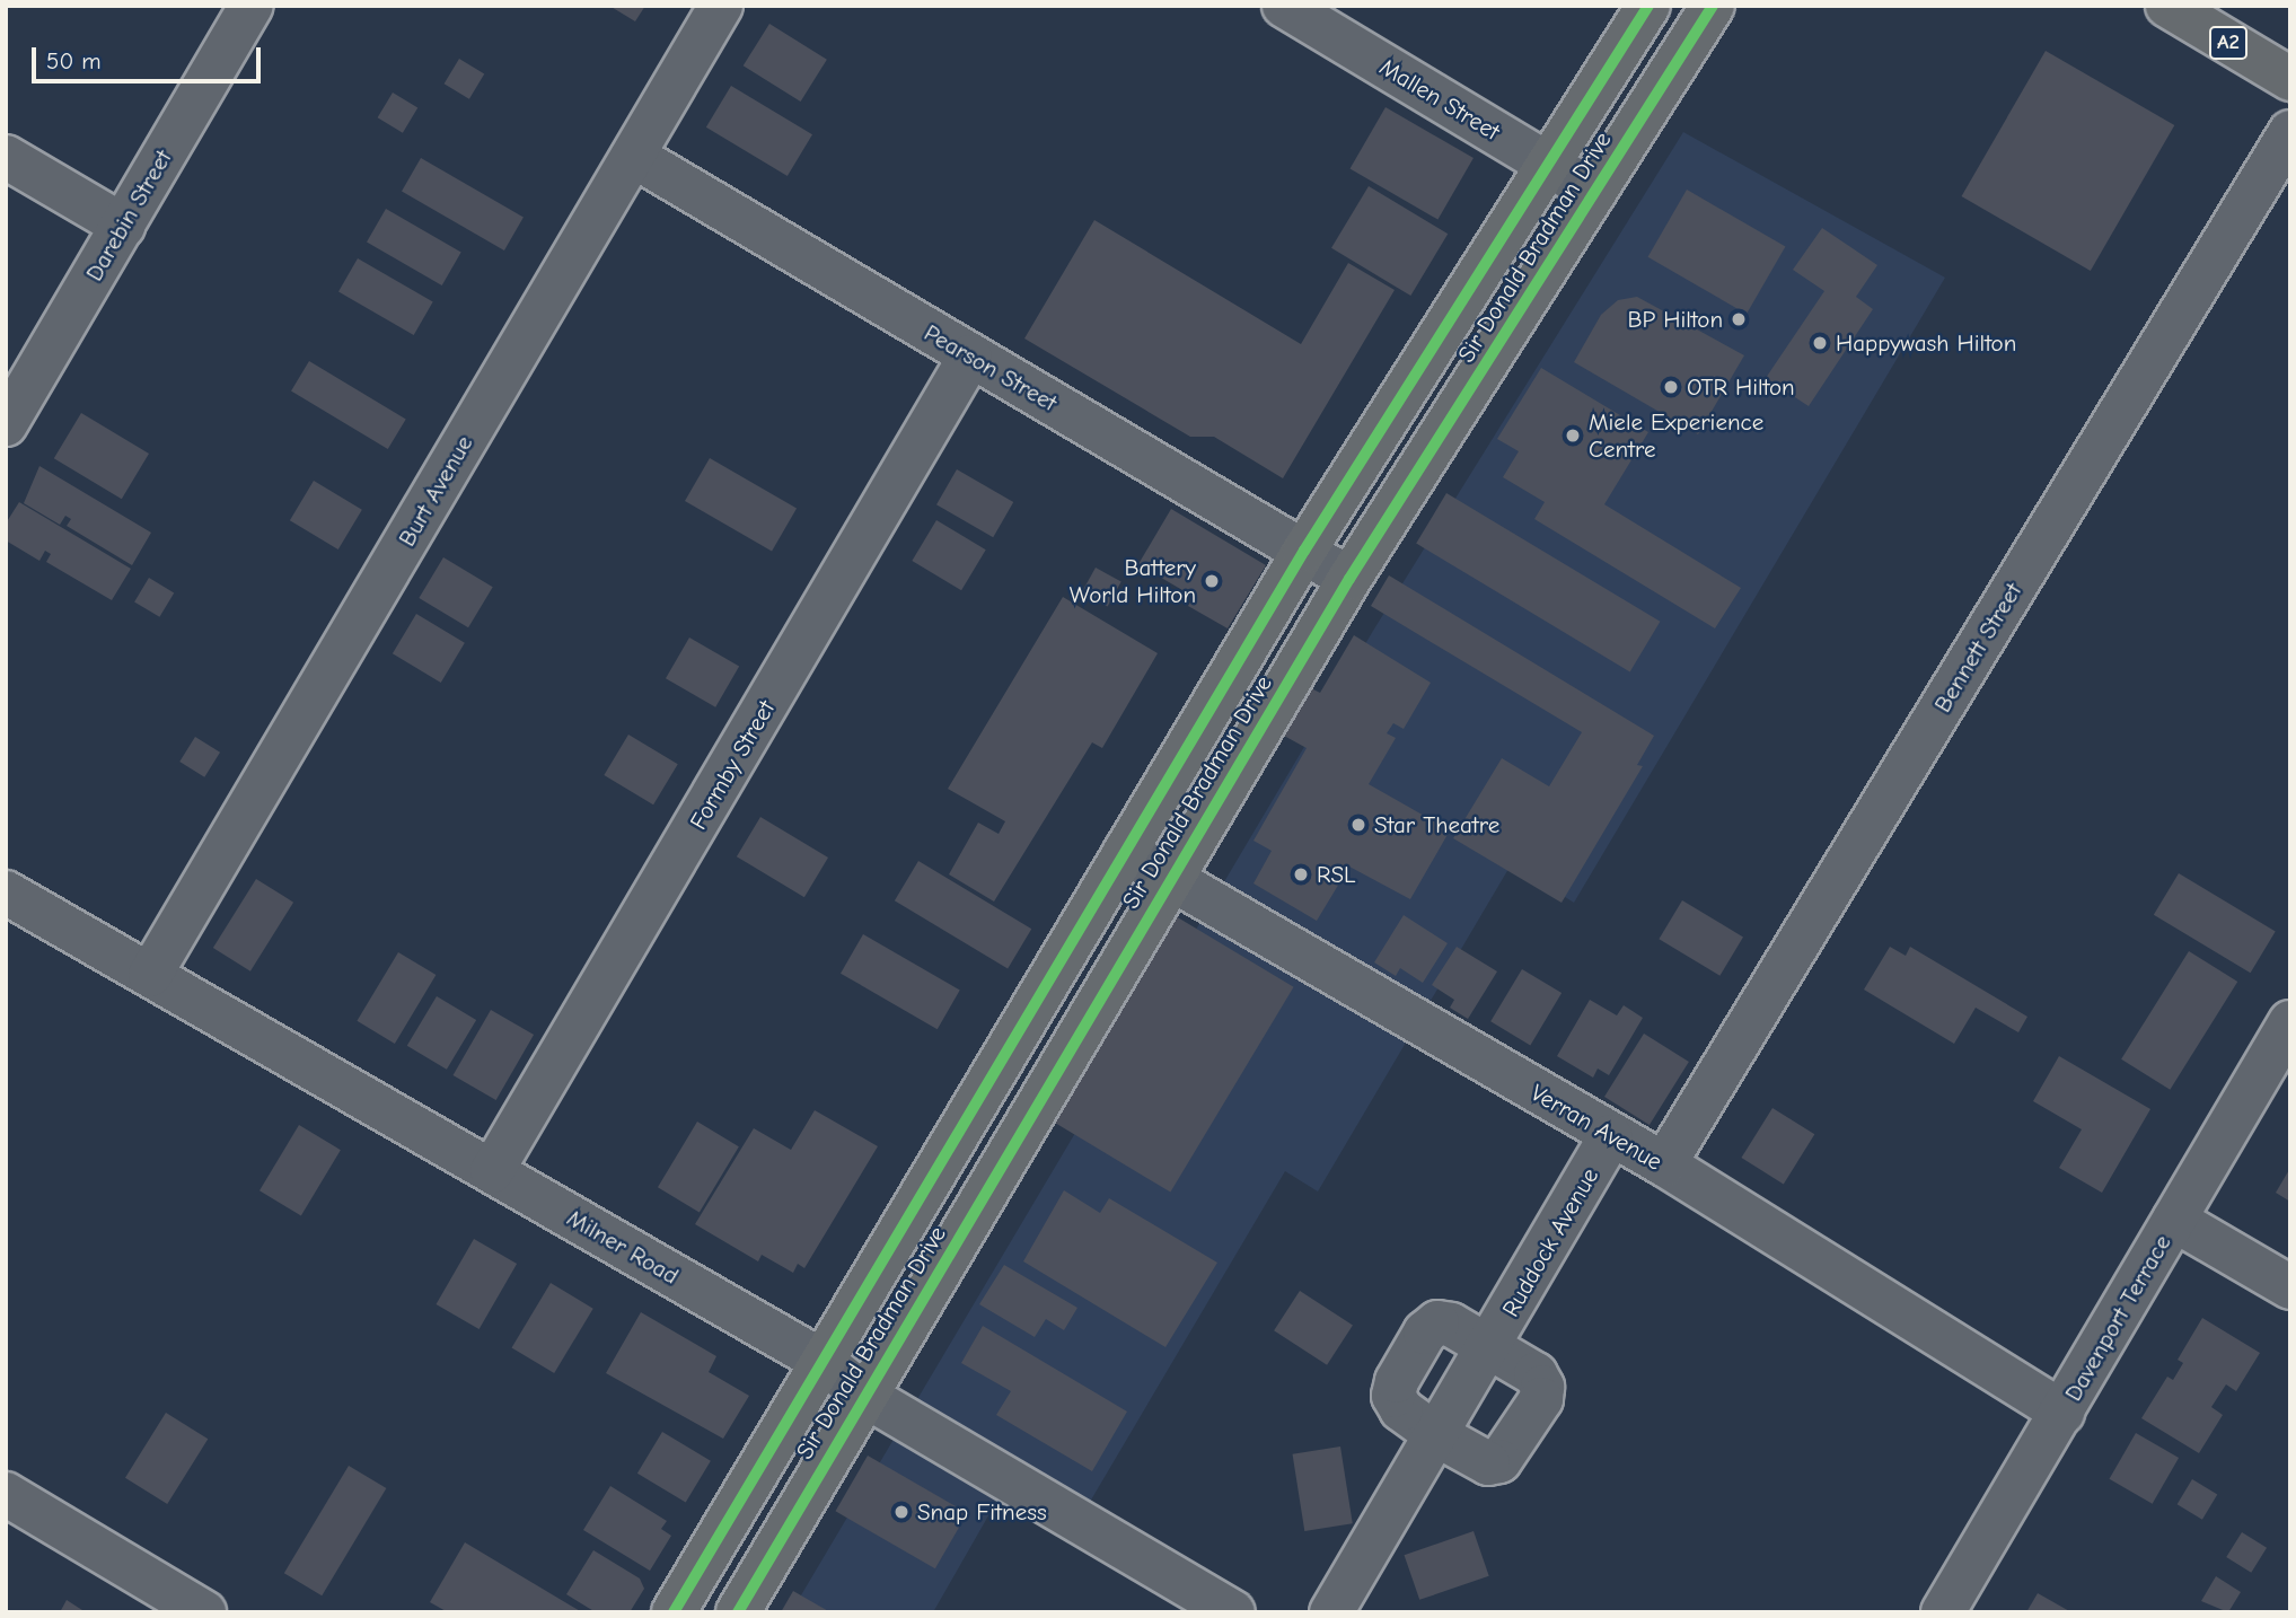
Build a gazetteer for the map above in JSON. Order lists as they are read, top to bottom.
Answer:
{
  "streets": {
    "main road": ["A2", "Sir Donald Bradman Drive"],
    "street": [
      "Mallen Street",
      "Darebin Street",
      "Pearson Street",
      "Burt Avenue",
      "Bennett Street",
      "Formby Street",
      "Verran Avenue",
      "Ruddock Avenue",
      "Milner Road",
      "Davenport Terrace"
    ]
  },
  "crossings": [
    ["Mallen Street", "Sir Donald Bradman Drive"],
    ["Sir Donald Bradman Drive", "Pearson Street"],
    ["Sir Donald Bradman Drive", "Verran Avenue"],
    ["Sir Donald Bradman Drive", "Milner Road"],
    ["Pearson Street", "Burt Avenue"],
    ["Pearson Street", "Formby Street"],
    ["Burt Avenue", "Milner Road"],
    ["Bennett Street", "Verran Avenue"],
    ["Formby Street", "Milner Road"],
    ["Verran Avenue", "Ruddock Avenue"],
    ["Verran Avenue", "Davenport Terrace"]
  ],
  "places": [
    "BP Hilton",
    "Happywash Hilton",
    "OTR Hilton",
    "Miele Experience Centre",
    "Battery World Hilton",
    "Star Theatre",
    "RSL",
    "Snap Fitness"
  ],
  "scale_bar": "50 m"
}
